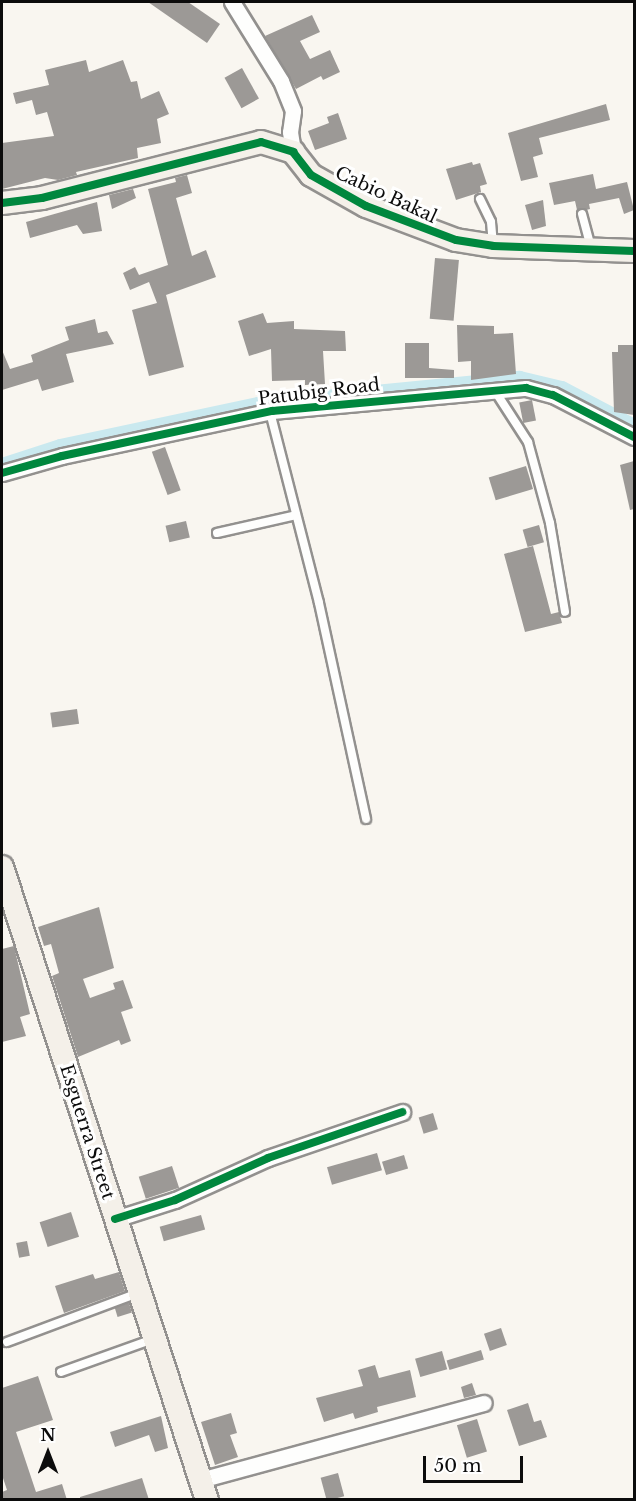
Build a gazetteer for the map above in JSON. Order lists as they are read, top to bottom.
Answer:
{
  "streets": {
    "street": ["Cabio Bakal", "Patubig Road", "Esguerra Street"]
  },
  "scale_bar": "50 m",
  "north": "top"
}
